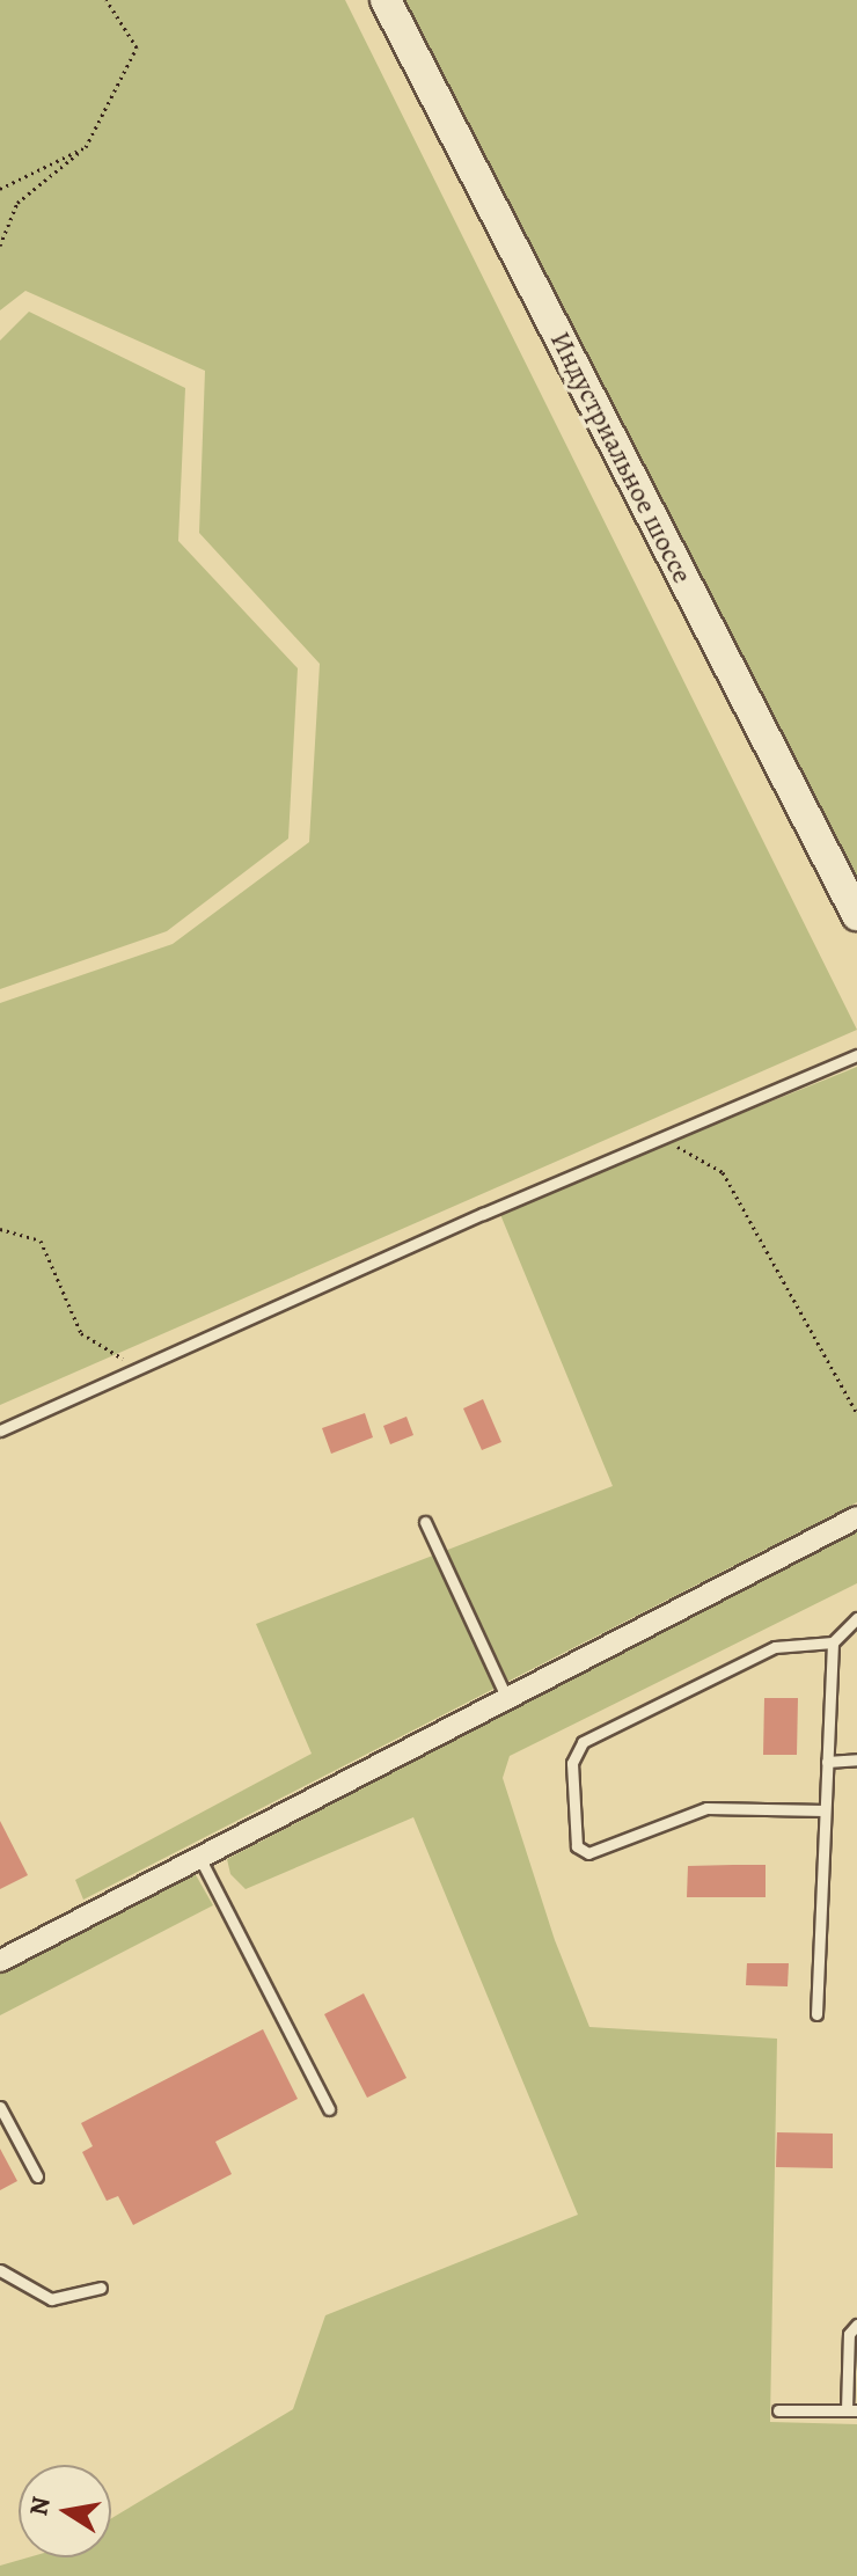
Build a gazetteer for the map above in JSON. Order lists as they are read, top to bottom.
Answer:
{
  "streets": {
    "main road": ["Индустриальное шоссе"]
  },
  "north": "left"
}
